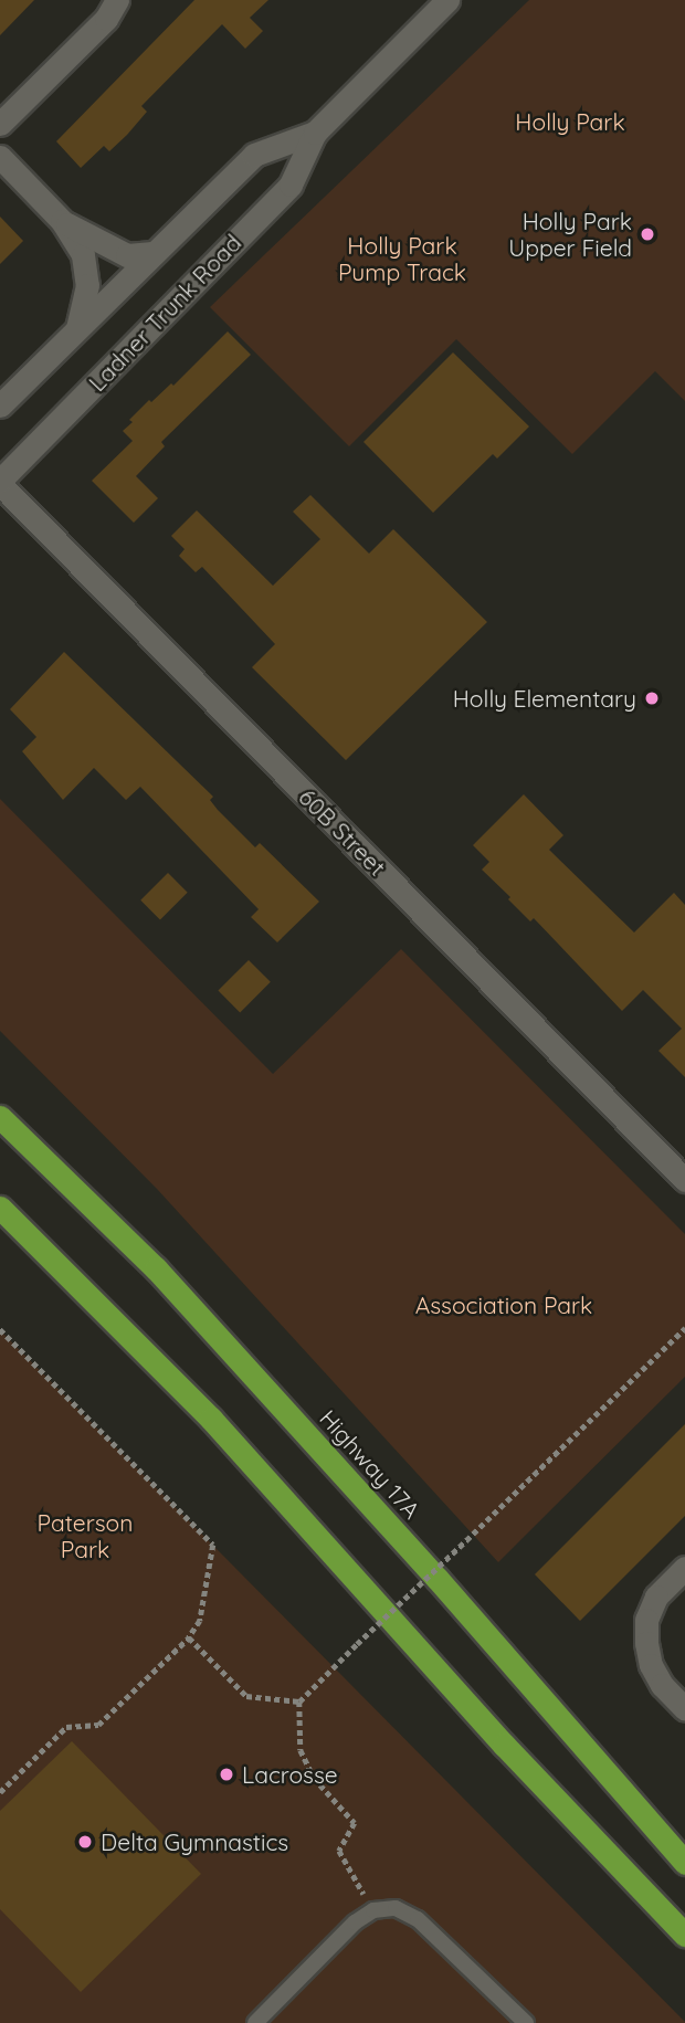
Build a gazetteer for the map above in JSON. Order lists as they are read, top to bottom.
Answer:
{
  "streets": {
    "highway": ["Highway 17A"],
    "street": ["Ladner Trunk Road", "60B Street"]
  },
  "crossings": [
    ["Ladner Trunk Road", "60B Street"]
  ],
  "parks": [
    "Holly Park",
    "Holly Park Pump Track",
    "Association Park",
    "Paterson Park"
  ],
  "places": [
    "Holly Park Upper Field",
    "Holly Elementary",
    "Lacrosse",
    "Delta Gymnastics"
  ]
}
